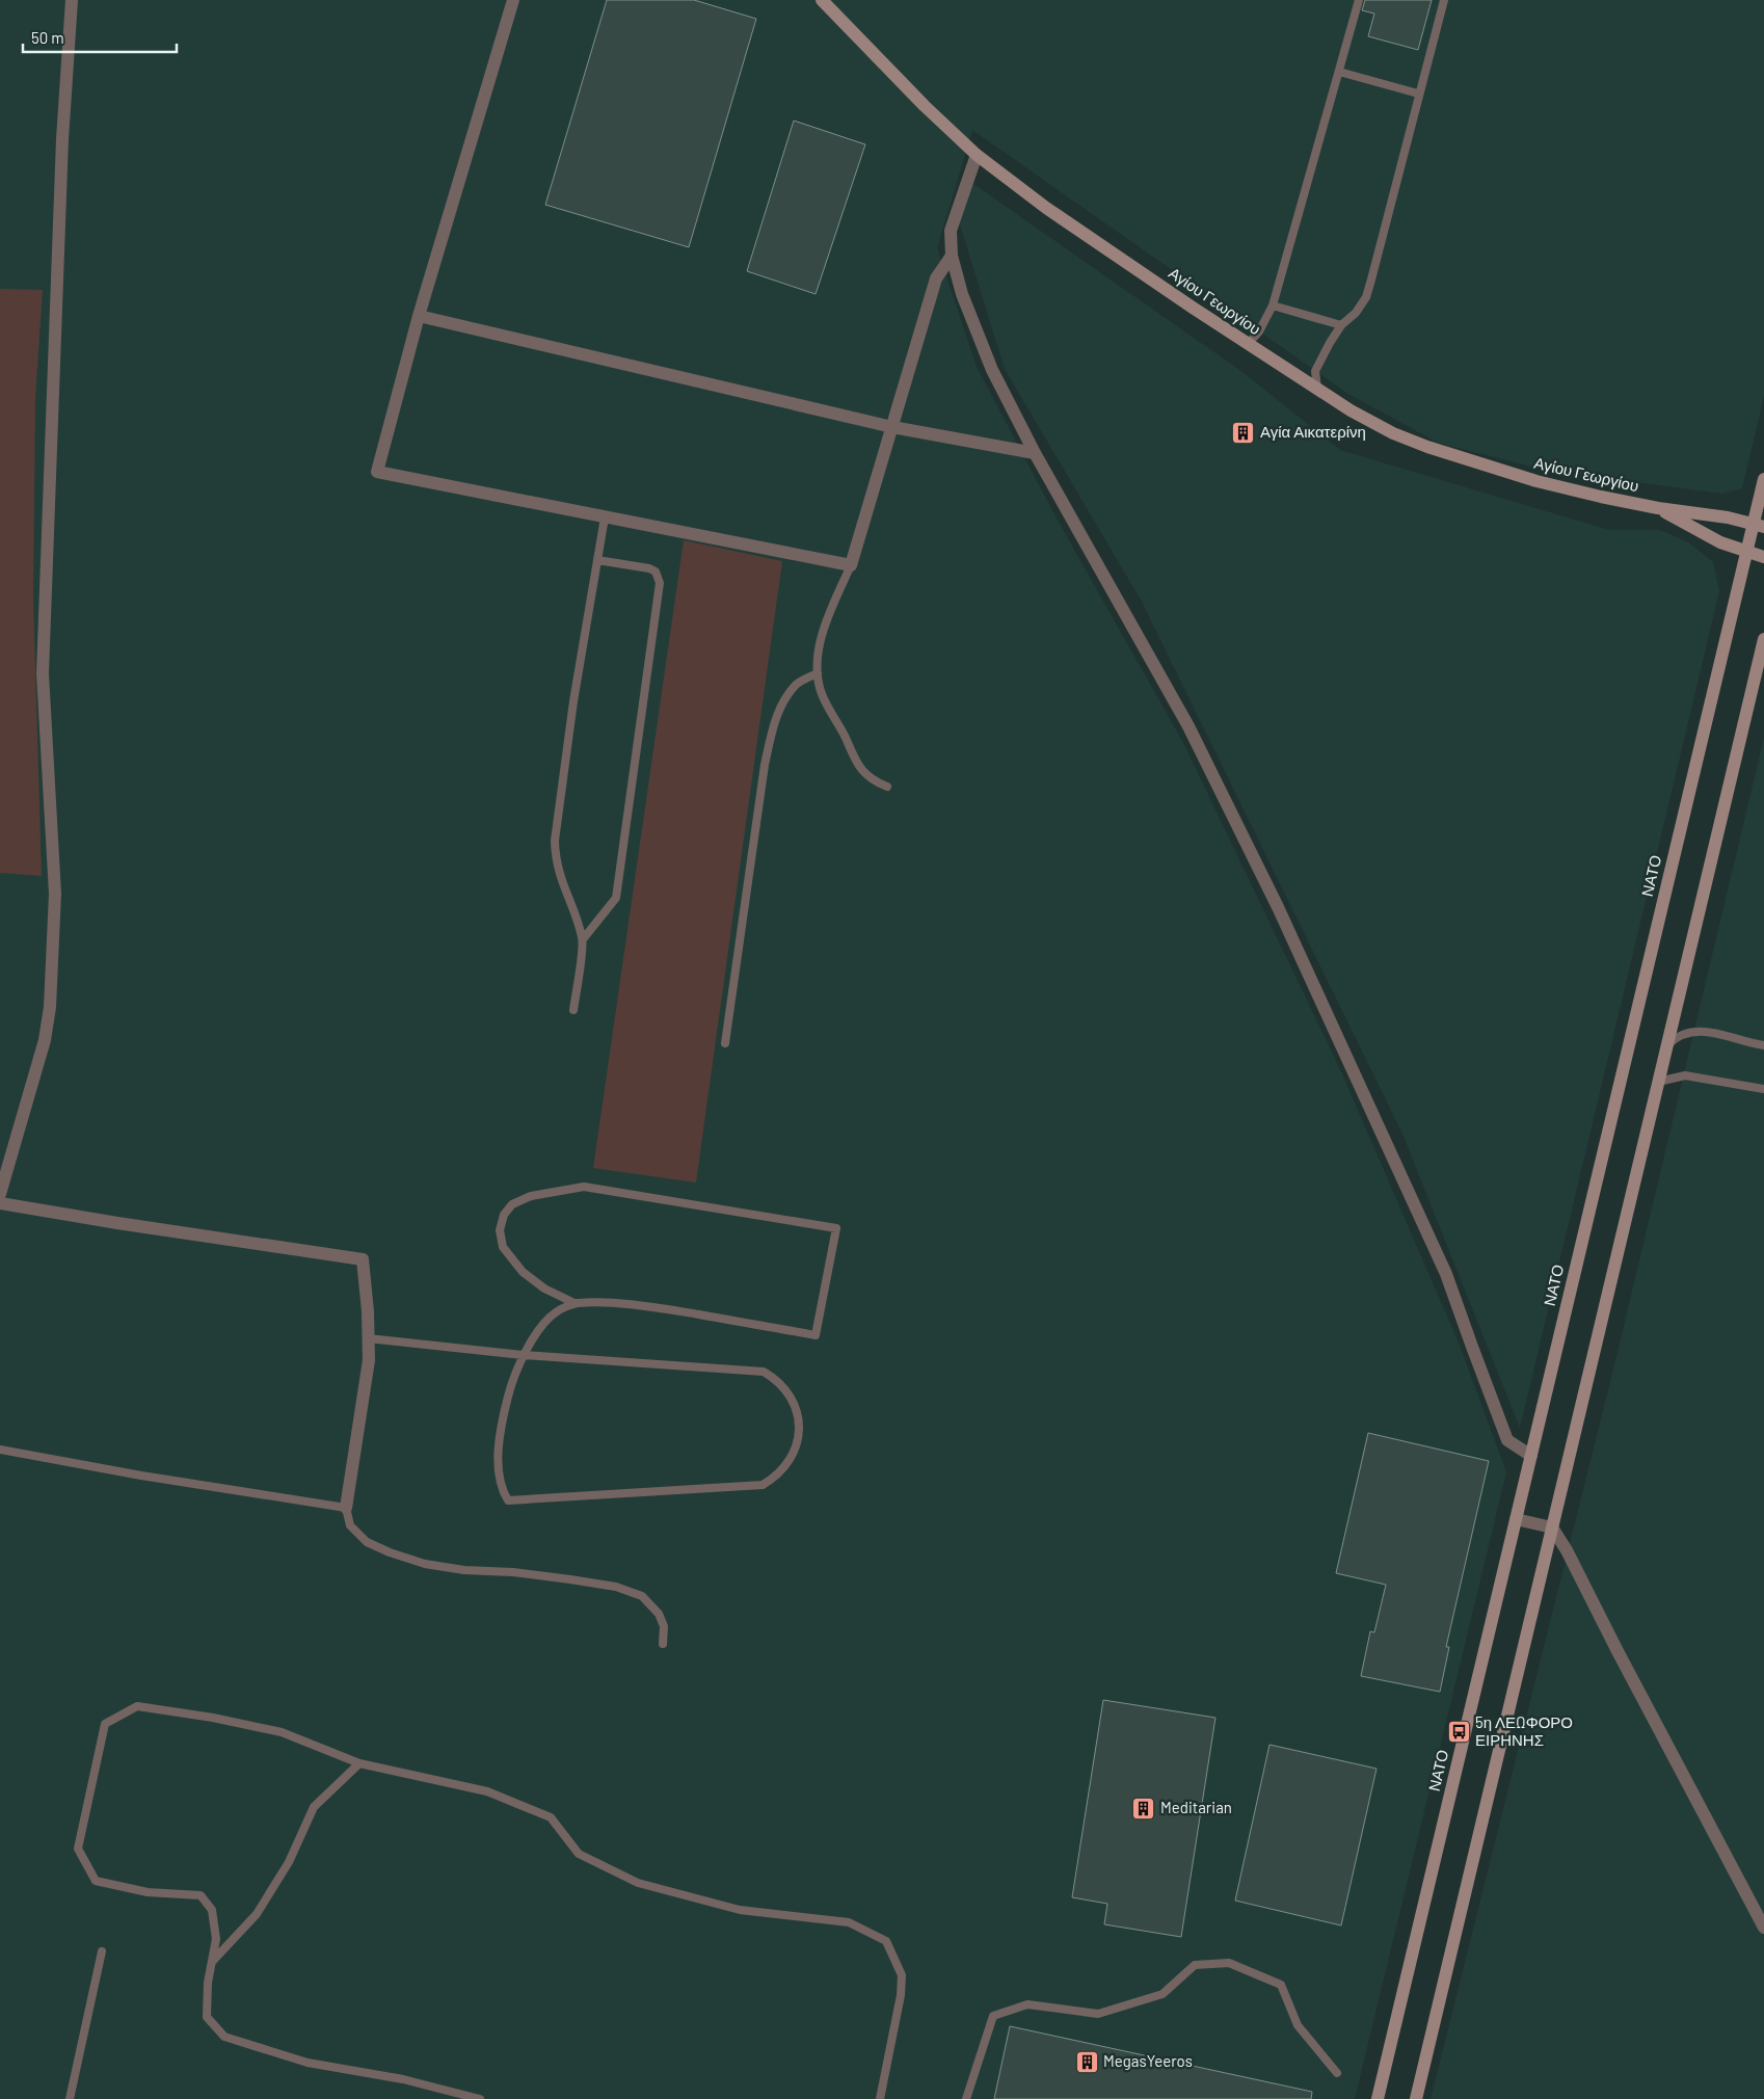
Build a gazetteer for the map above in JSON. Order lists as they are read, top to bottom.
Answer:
{
  "streets": {
    "main road": ["Αγίου Γεωργίου", "ΝΑΤΟ"]
  },
  "crossings": [
    ["Αγίου Γεωργίου", "ΝΑΤΟ"]
  ],
  "places": {
    "building": ["Αγία Αικατερίνη", "Meditarian", "MegasYeeros"],
    "bus stop": ["5η ΛΕΩΦΟΡΟ ΕΙΡΗΝΗΣ"]
  },
  "scale_bar": "50 m"
}
